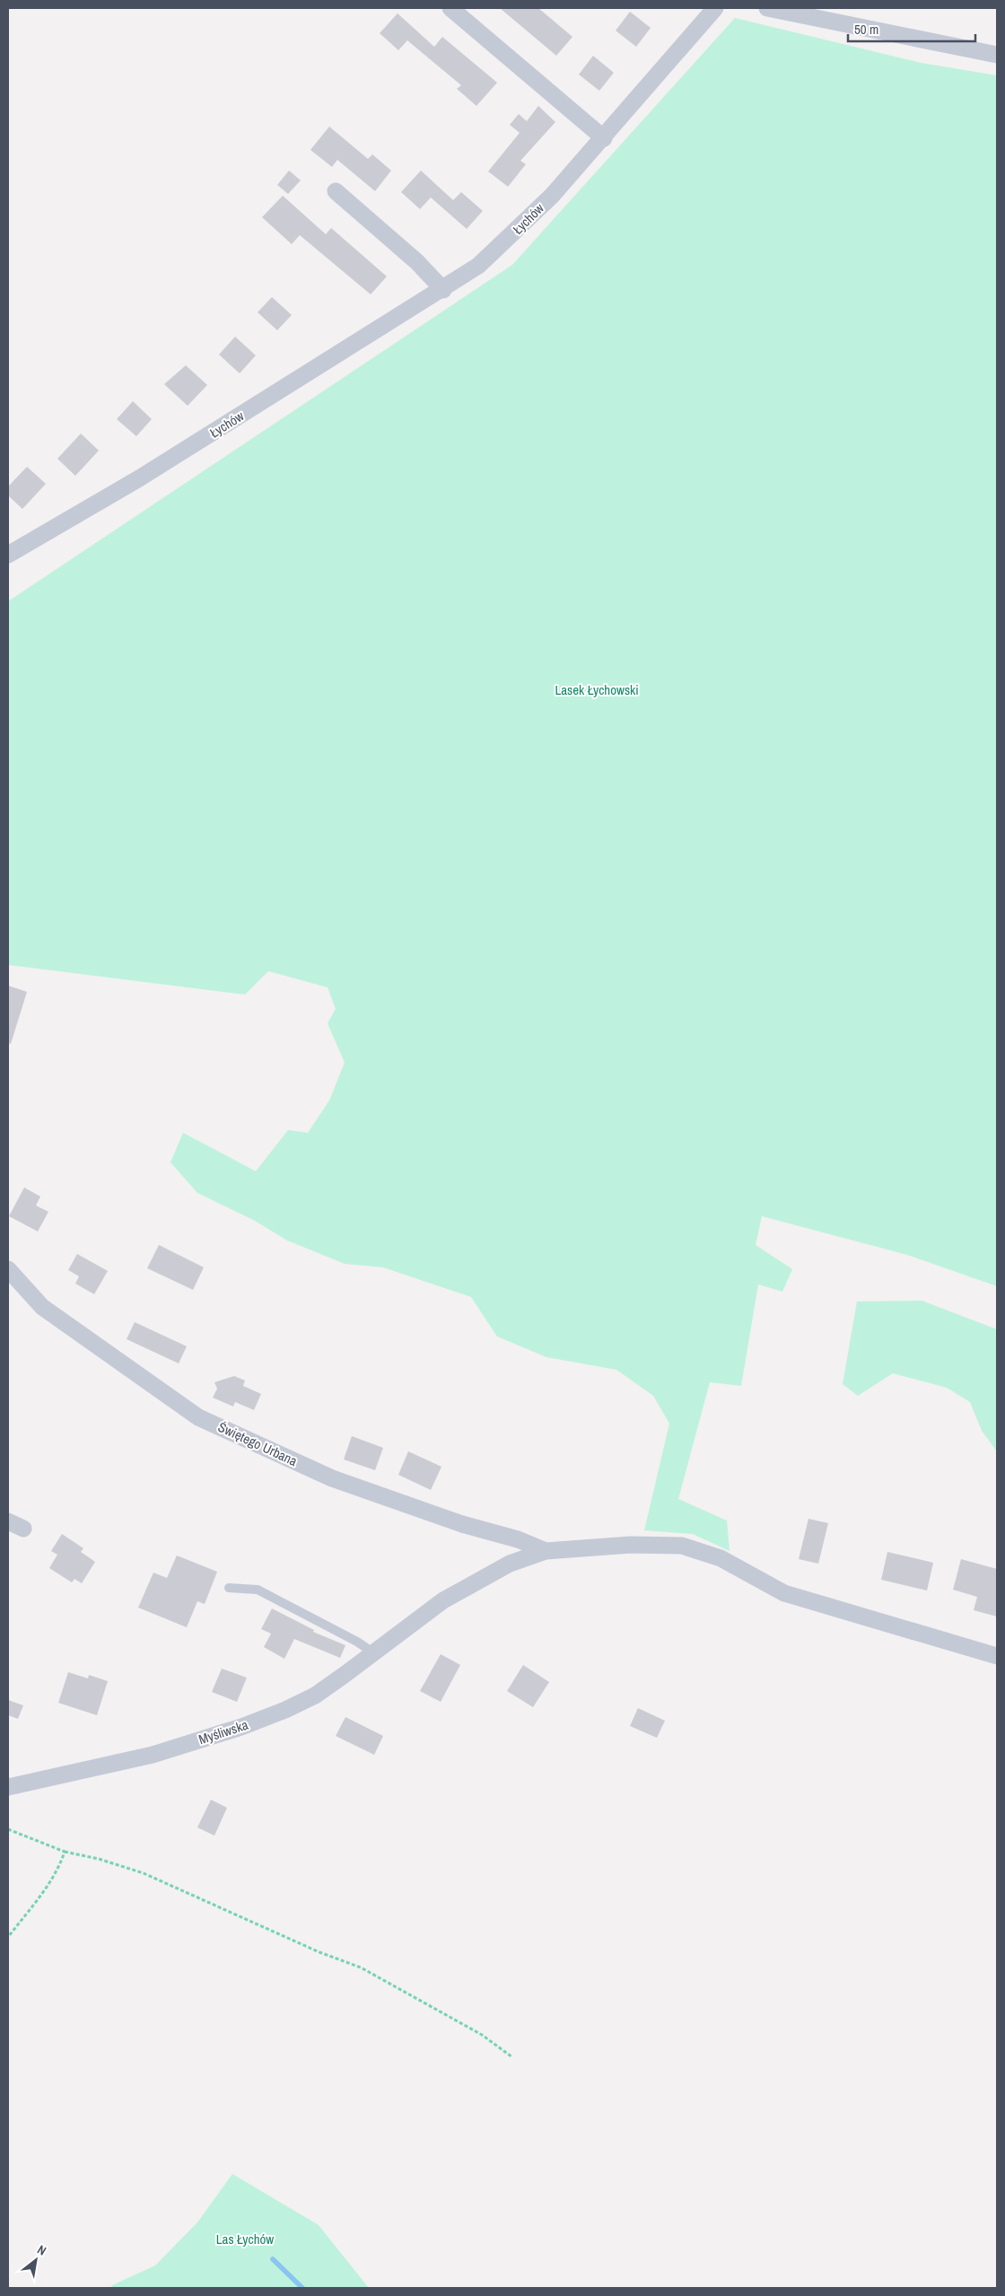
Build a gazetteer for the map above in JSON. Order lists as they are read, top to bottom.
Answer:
{
  "streets": {
    "street": ["Łychów", "Świętego Urbana", "Myśliwska"]
  },
  "crossings": [
    ["Świętego Urbana", "Myśliwska"]
  ],
  "parks": ["Lasek Łychowski", "Las Łychów"],
  "scale_bar": "50 m",
  "north": "top right"
}
